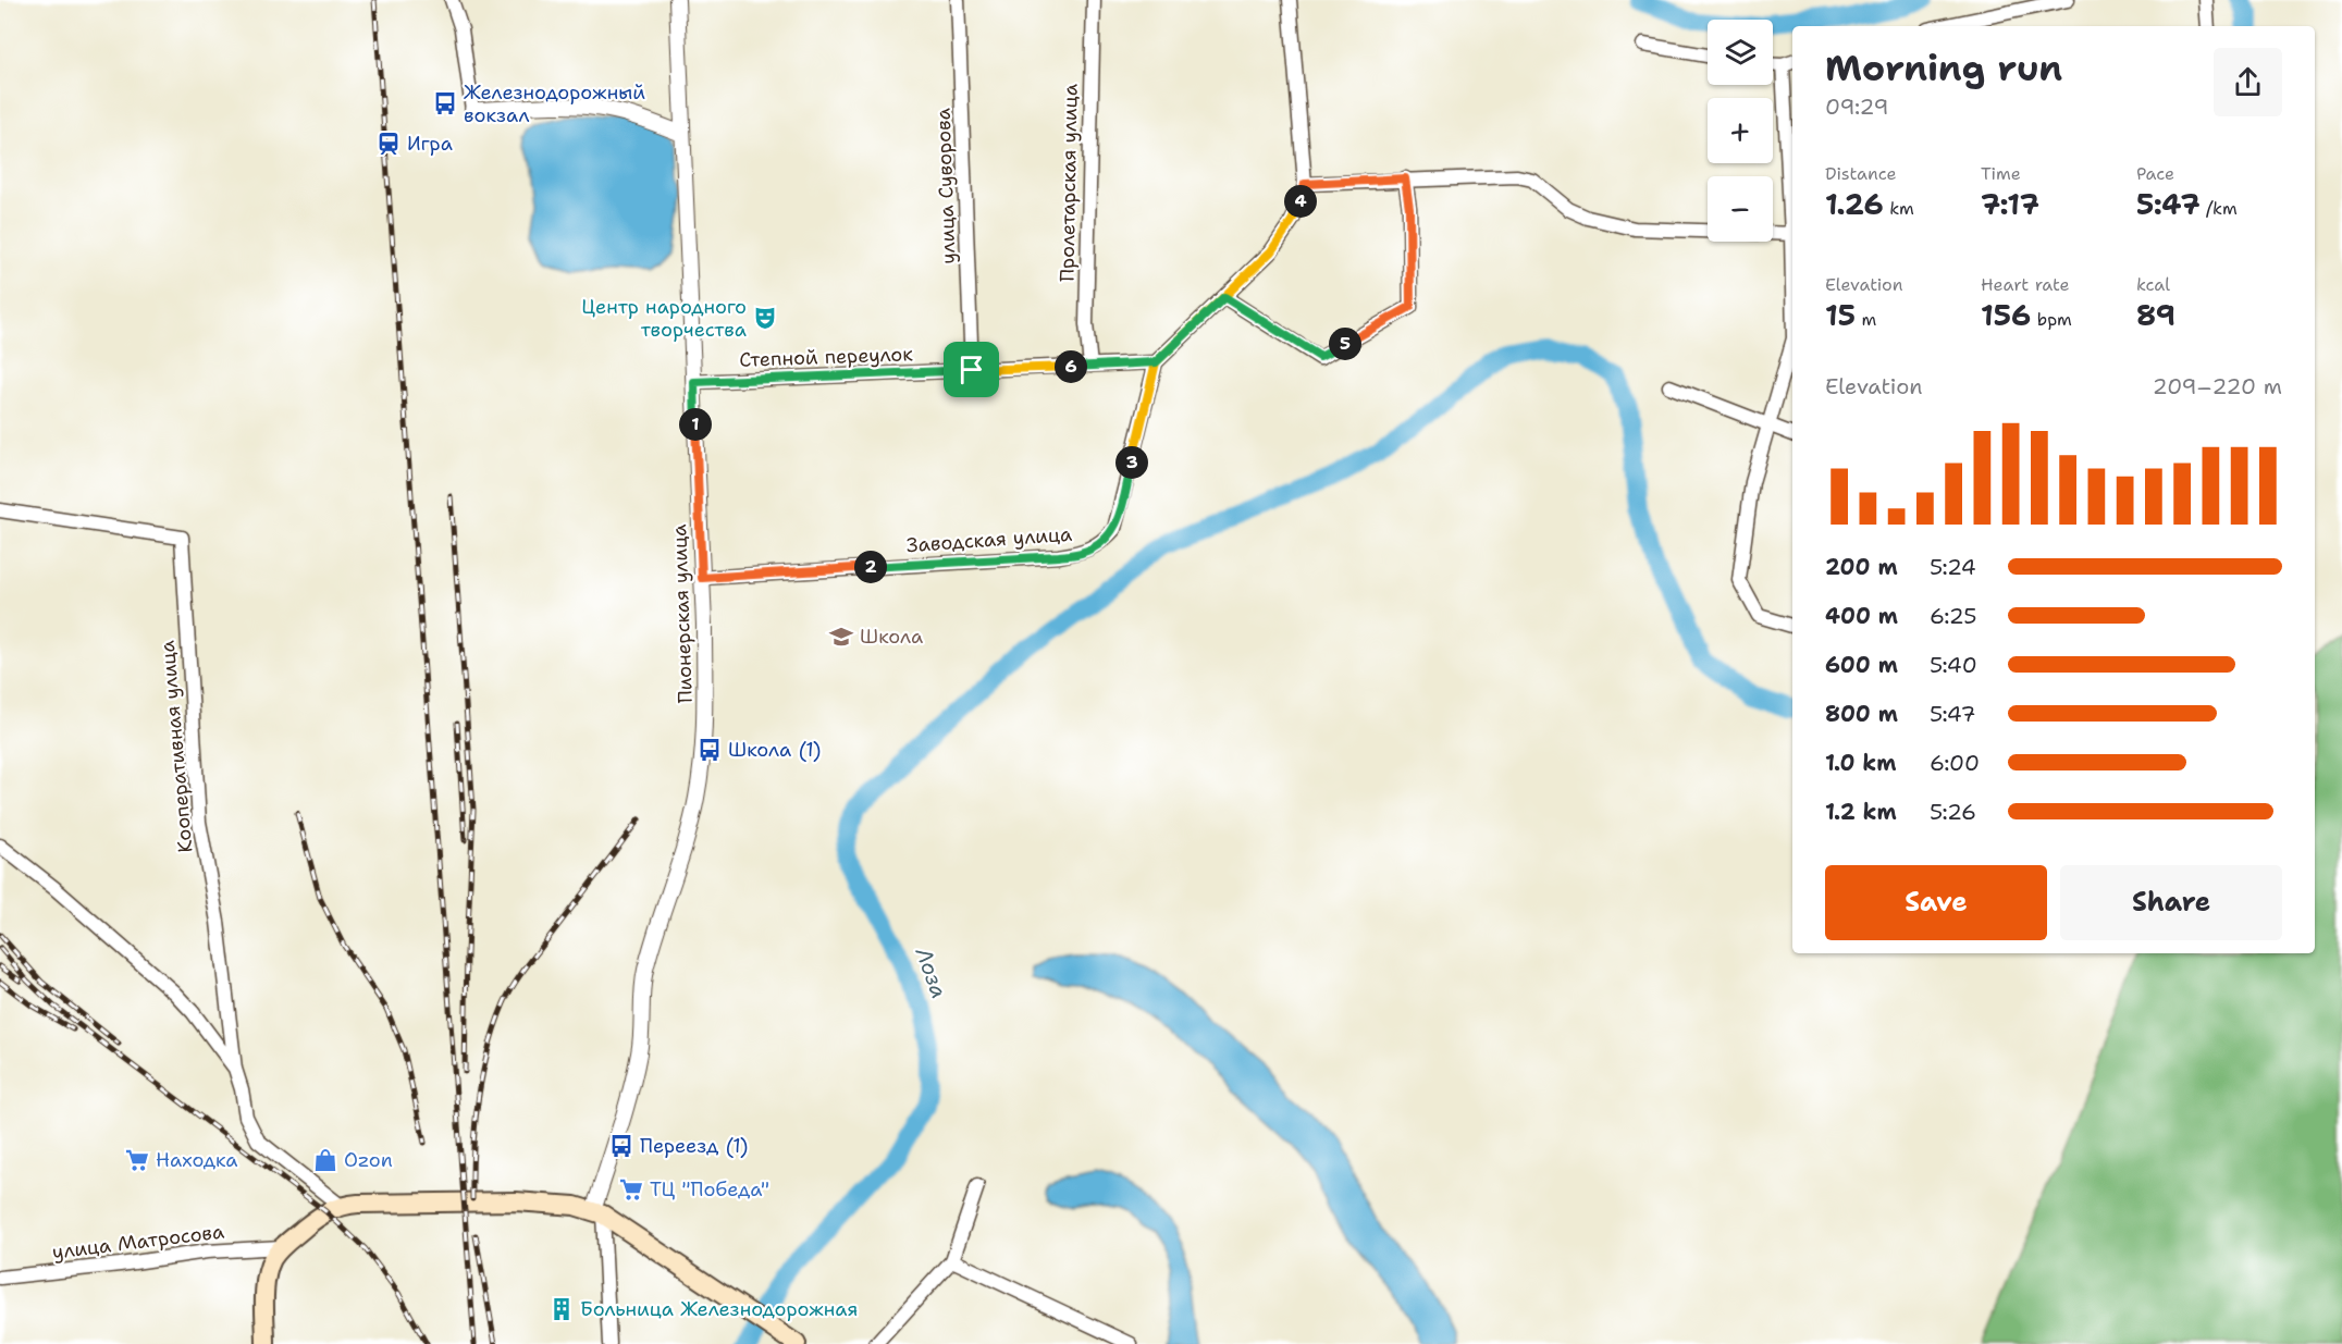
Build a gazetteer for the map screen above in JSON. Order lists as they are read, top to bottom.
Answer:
{
  "streets": {
    "street": [
      "Пролетарская улица",
      "улица Суворова",
      "Степной переулок",
      "Заводская улица",
      "Пионерская улица",
      "Кооперативная улица",
      "улица Матросова"
    ]
  },
  "crossings": [
    ["Пролетарская улица", "Степной переулок"],
    ["улица Суворова", "Степной переулок"],
    ["Степной переулок", "Заводская улица"],
    ["Степной переулок", "Пионерская улица"],
    ["Заводская улица", "Пионерская улица"]
  ],
  "water": ["Лоза"],
  "places": {
    "bus stop": ["Железнодорожный вокзал", "Школа (1)", "Переезд (1)"],
    "station": ["Игра"],
    "theatre": ["Центр народного творчества"],
    "school or university": ["Школа"],
    "supermarket": ["Находка", "ТЦ \"Победа\""],
    "shop": ["Ozon"],
    "building": ["Больница Железнодорожная"]
  },
  "page": {
    "map_buttons": ["+", "−"],
    "heading": ["Morning run", "09:29"],
    "stats": [
      ["Distance", "1.26 km"],
      ["Time", "7:17"],
      ["Pace", "5:47 /km"],
      ["Elevation", "15 m"],
      ["Heart rate", "156 bpm"],
      ["kcal", "89"]
    ],
    "pins": [
      "4",
      "5",
      "6",
      "1",
      "3",
      "2"
    ],
    "chart": ["Elevation", "209–220 m"],
    "list": [
      {
        "name": "200 m",
        "note": "5:24"
      },
      {
        "name": "400 m",
        "note": "6:25"
      },
      {
        "name": "600 m",
        "note": "5:40"
      },
      {
        "name": "800 m",
        "note": "5:47"
      },
      {
        "name": "1.0 km",
        "note": "6:00"
      },
      {
        "name": "1.2 km",
        "note": "5:26"
      }
    ],
    "buttons": ["Save", "Share"]
  }
}
